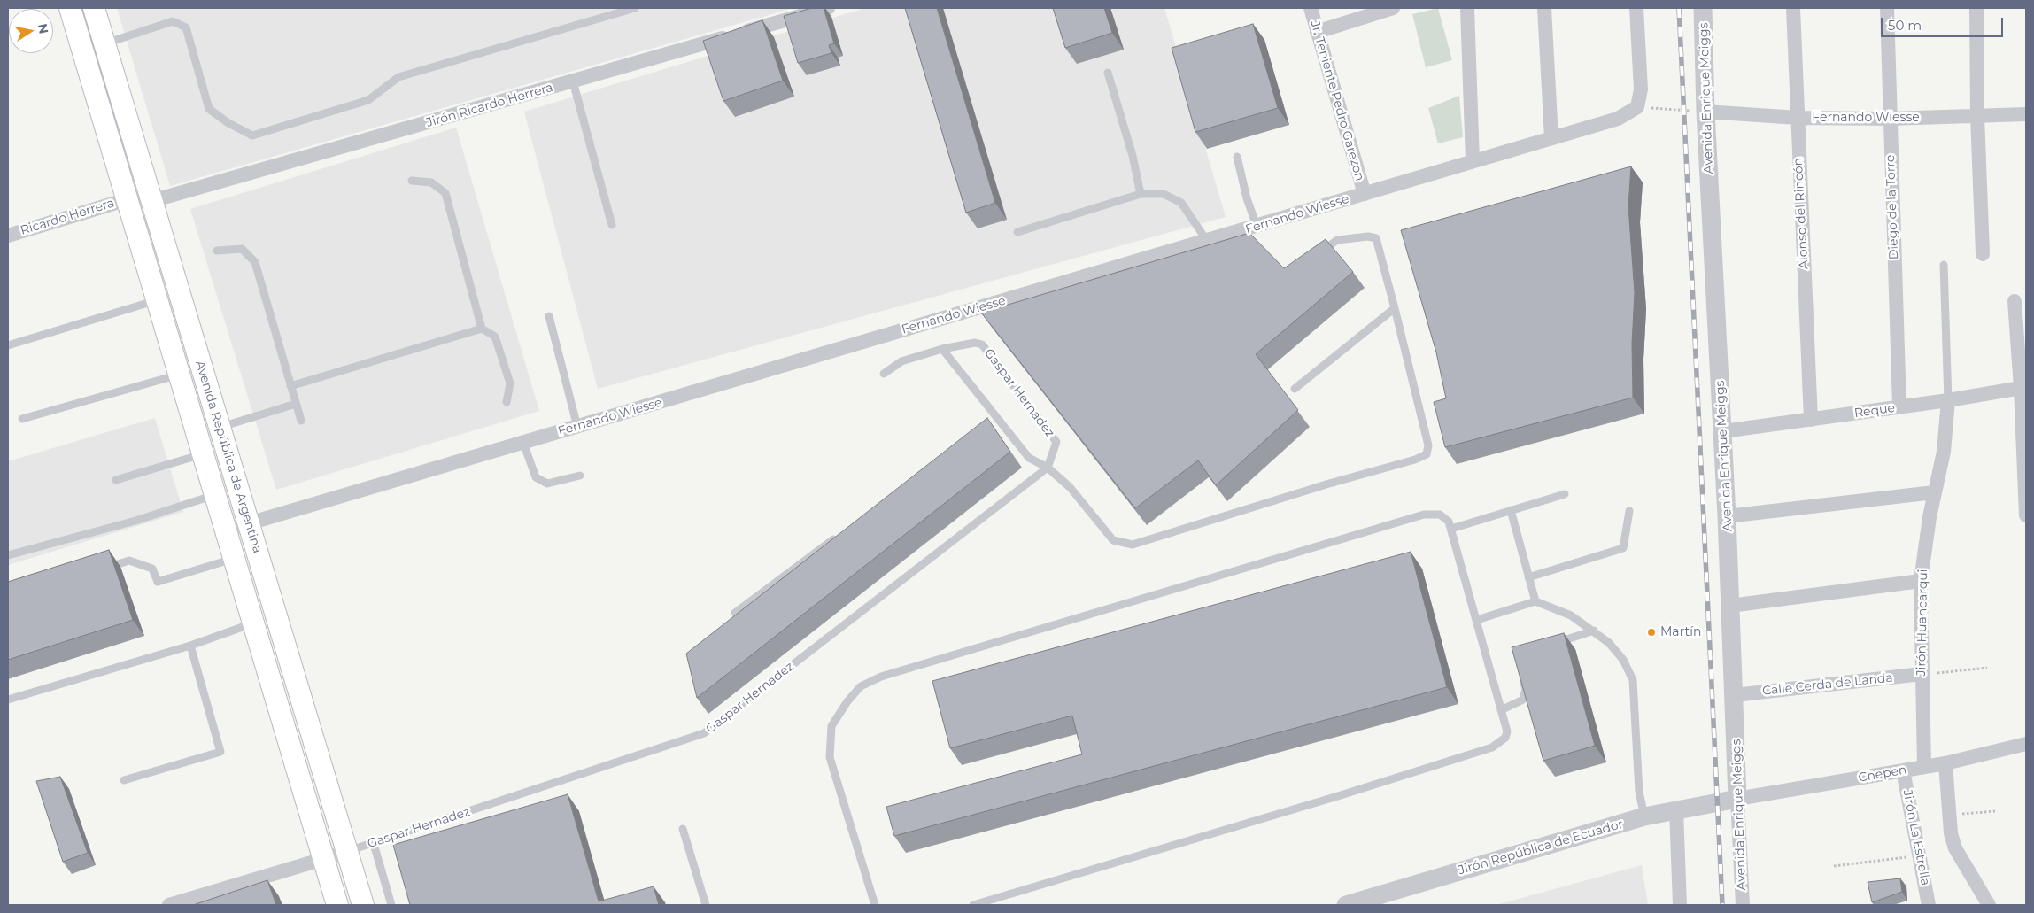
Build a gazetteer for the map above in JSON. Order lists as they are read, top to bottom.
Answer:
{
  "streets": {
    "main road": ["Avenida República de Argentina"],
    "street": [
      "Avenida Enrique Meiggs",
      "Jr. Teniente Pedro Garezon",
      "Jirón Ricardo Herrera",
      "Fernando Wiesse",
      "Diego de la Torre",
      "Alonso del Rincón",
      "Ricardo Herrera",
      "Gaspar Hernadez",
      "Reque",
      "Jirón Huancarqui",
      "Calle Cerda de Landa",
      "Chepen",
      "Jirón La Estrella",
      "Jirón República de Ecuador"
    ]
  },
  "crossings": [
    ["Avenida Enrique Meiggs", "Fernando Wiesse"],
    ["Avenida Enrique Meiggs", "Reque"],
    ["Avenida Enrique Meiggs", "Calle Cerda de Landa"],
    ["Avenida Enrique Meiggs", "Chepen"],
    ["Avenida Enrique Meiggs", "Jirón República de Ecuador"],
    ["Jr. Teniente Pedro Garezon", "Fernando Wiesse"],
    ["Jirón Ricardo Herrera", "Avenida República de Argentina"],
    ["Fernando Wiesse", "Diego de la Torre"],
    ["Fernando Wiesse", "Alonso del Rincón"],
    ["Fernando Wiesse", "Avenida República de Argentina"],
    ["Diego de la Torre", "Reque"],
    ["Alonso del Rincón", "Reque"],
    ["Ricardo Herrera", "Avenida República de Argentina"],
    ["Gaspar Hernadez", "Avenida República de Argentina"],
    ["Reque", "Jirón Huancarqui"],
    ["Jirón Huancarqui", "Calle Cerda de Landa"],
    ["Jirón Huancarqui", "Chepen"],
    ["Chepen", "Jirón La Estrella"],
    ["Chepen", "Jirón República de Ecuador"]
  ],
  "places": ["Martín"],
  "scale_bar": "50 m",
  "north": "right"
}
